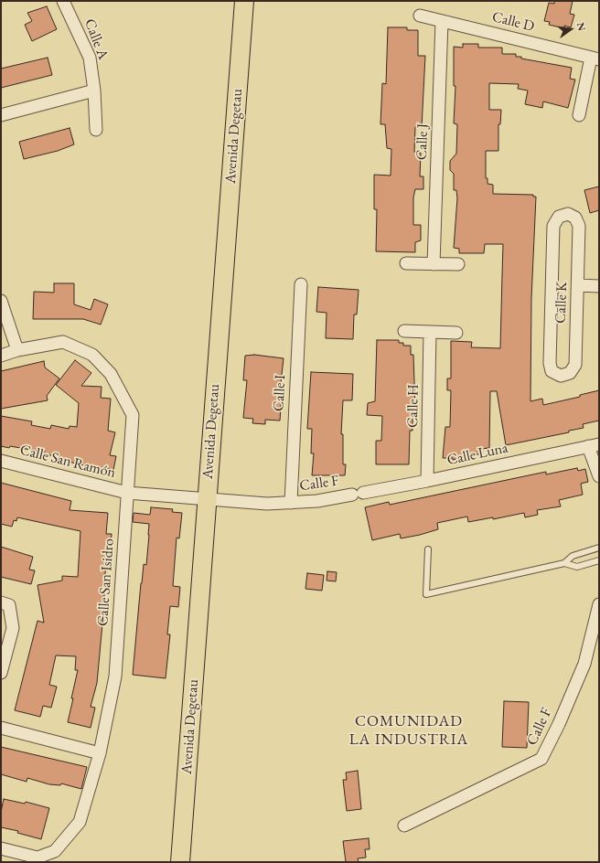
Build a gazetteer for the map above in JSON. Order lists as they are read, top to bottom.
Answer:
{
  "streets": {
    "main road": ["Avenida Degetau"],
    "street": [
      "Calle D",
      "Calle A",
      "Calle J",
      "Calle K",
      "Calle I",
      "Calle H",
      "Calle Luna",
      "Calle San Ramón",
      "Calle F",
      "Calle San Isidro"
    ]
  },
  "crossings": [
    ["Calle D", "Calle J"],
    ["Avenida Degetau", "Calle San Ramón"],
    ["Avenida Degetau", "Calle F"],
    ["Calle I", "Calle F"],
    ["Calle H", "Calle Luna"],
    ["Calle Luna", "Calle F"],
    ["Calle San Ramón", "Calle F"],
    ["Calle San Ramón", "Calle San Isidro"]
  ],
  "districts": ["COMUNIDAD LA INDUSTRIA"],
  "north": "right"
}
